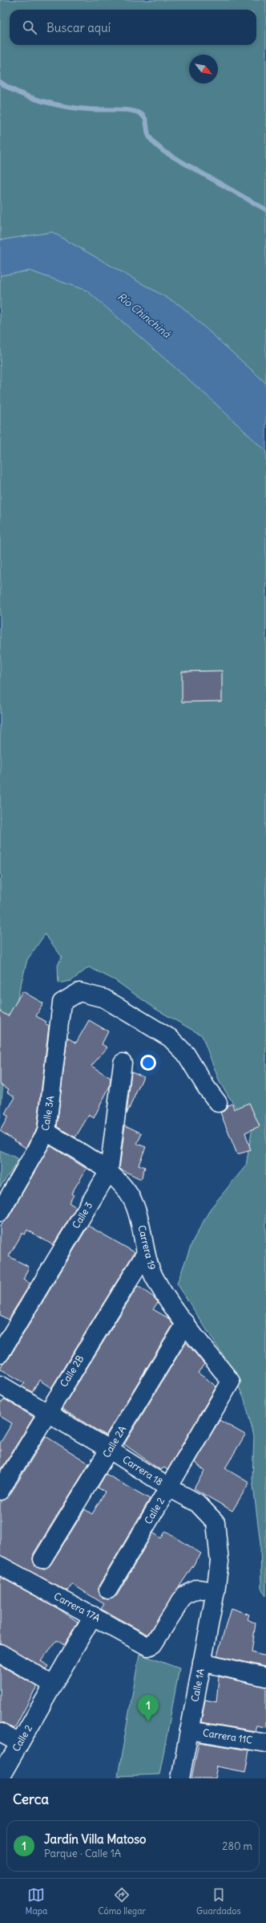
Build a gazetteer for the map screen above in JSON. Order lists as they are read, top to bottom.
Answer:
{
  "streets": {
    "street": [
      "Calle 3A",
      "Calle 3",
      "Carrera 19",
      "Calle 2B",
      "Calle 2A",
      "Carrera 18",
      "Calle 2",
      "Carrera 17A",
      "Calle 1A",
      "Carrera 11C"
    ]
  },
  "crossings": [
    ["Calle 3A", "Carrera 19"],
    ["Calle 3", "Carrera 19"],
    ["Carrera 19", "Calle 2B"],
    ["Carrera 19", "Calle 2A"],
    ["Carrera 19", "Calle 2"],
    ["Calle 2B", "Carrera 18"],
    ["Calle 2A", "Carrera 18"],
    ["Carrera 18", "Calle 2"],
    ["Carrera 18", "Calle 1A"],
    ["Calle 2", "Carrera 17A"],
    ["Carrera 17A", "Calle 1A"],
    ["Calle 1A", "Carrera 11C"]
  ],
  "water": ["Río Chinchiná"],
  "north": "bottom right",
  "page": {
    "search": "Buscar aquí",
    "pins": "1",
    "heading": "Cerca",
    "list": [
      {
        "mark": "1",
        "name": "Jardín Villa Matoso",
        "note": "Parque · Calle 1A",
        "value": "280 m"
      }
    ],
    "nav": ["Mapa", "Cómo llegar", "Guardados"]
  }
}
